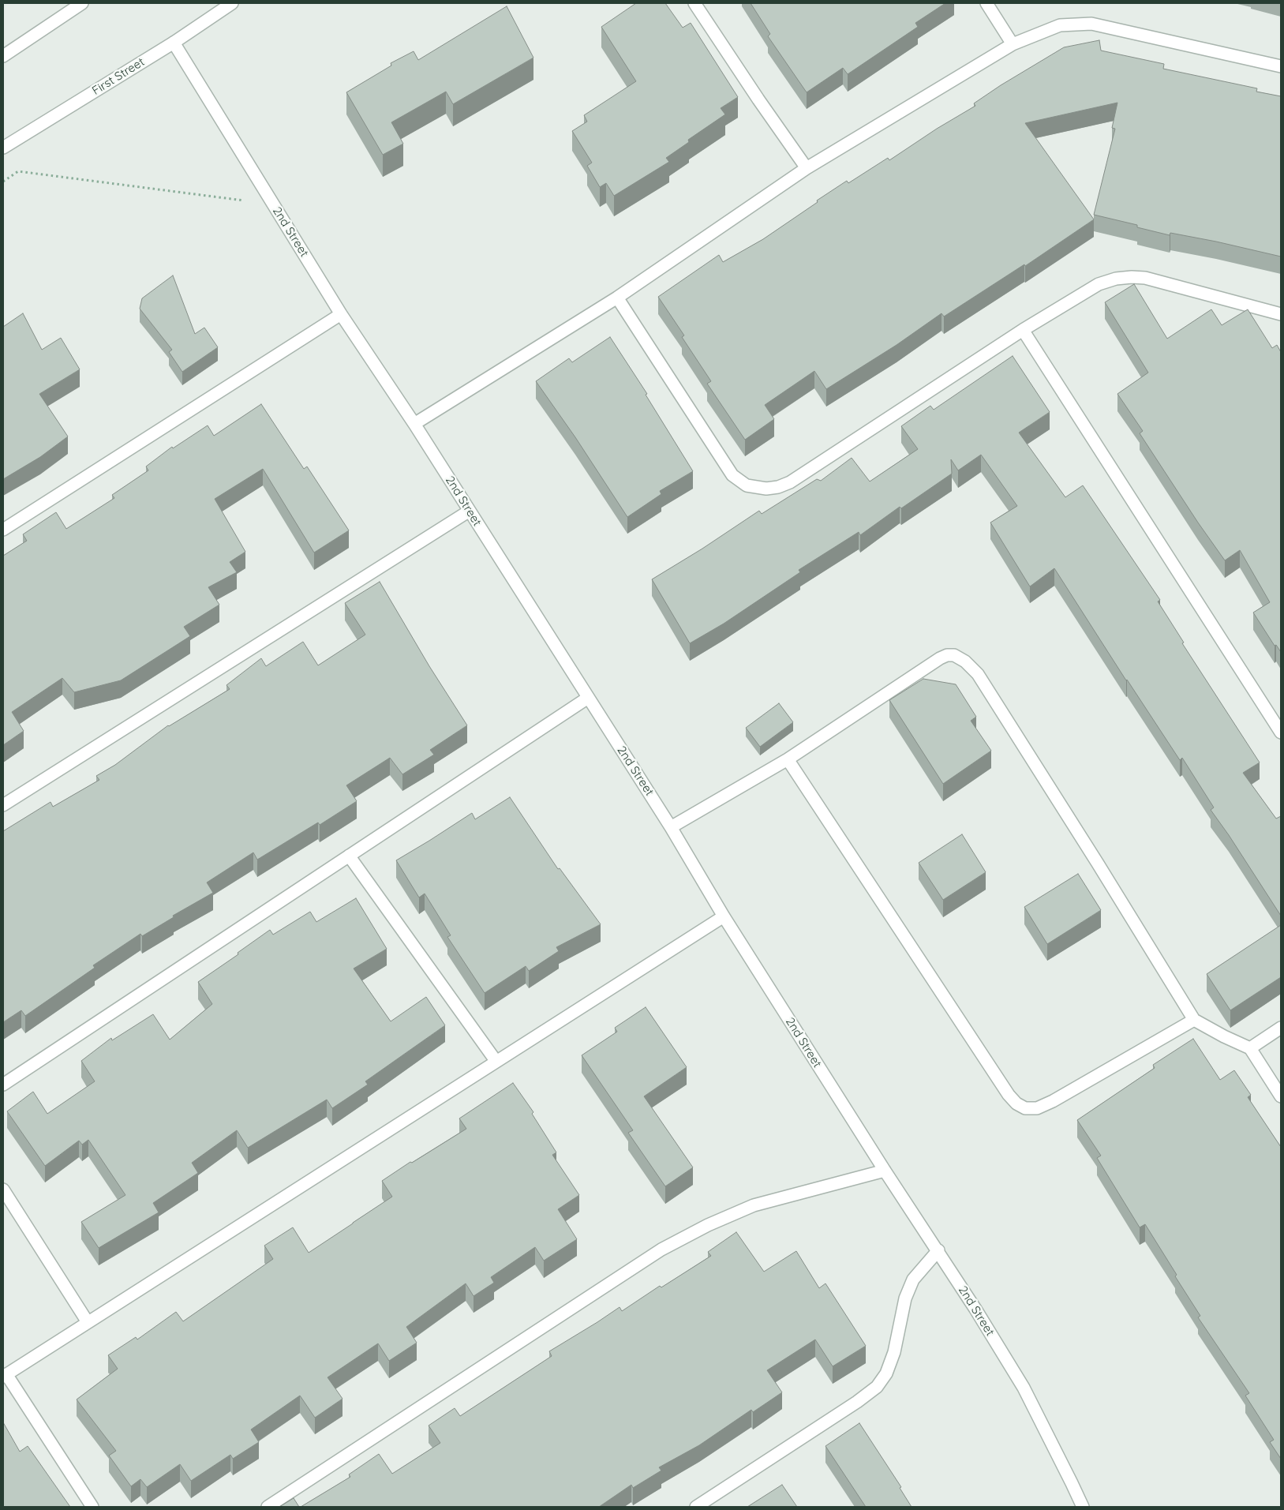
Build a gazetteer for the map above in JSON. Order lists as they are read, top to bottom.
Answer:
{
  "streets": {
    "street": ["First Street", "2nd Street"]
  },
  "crossings": [
    ["First Street", "2nd Street"]
  ]
}
